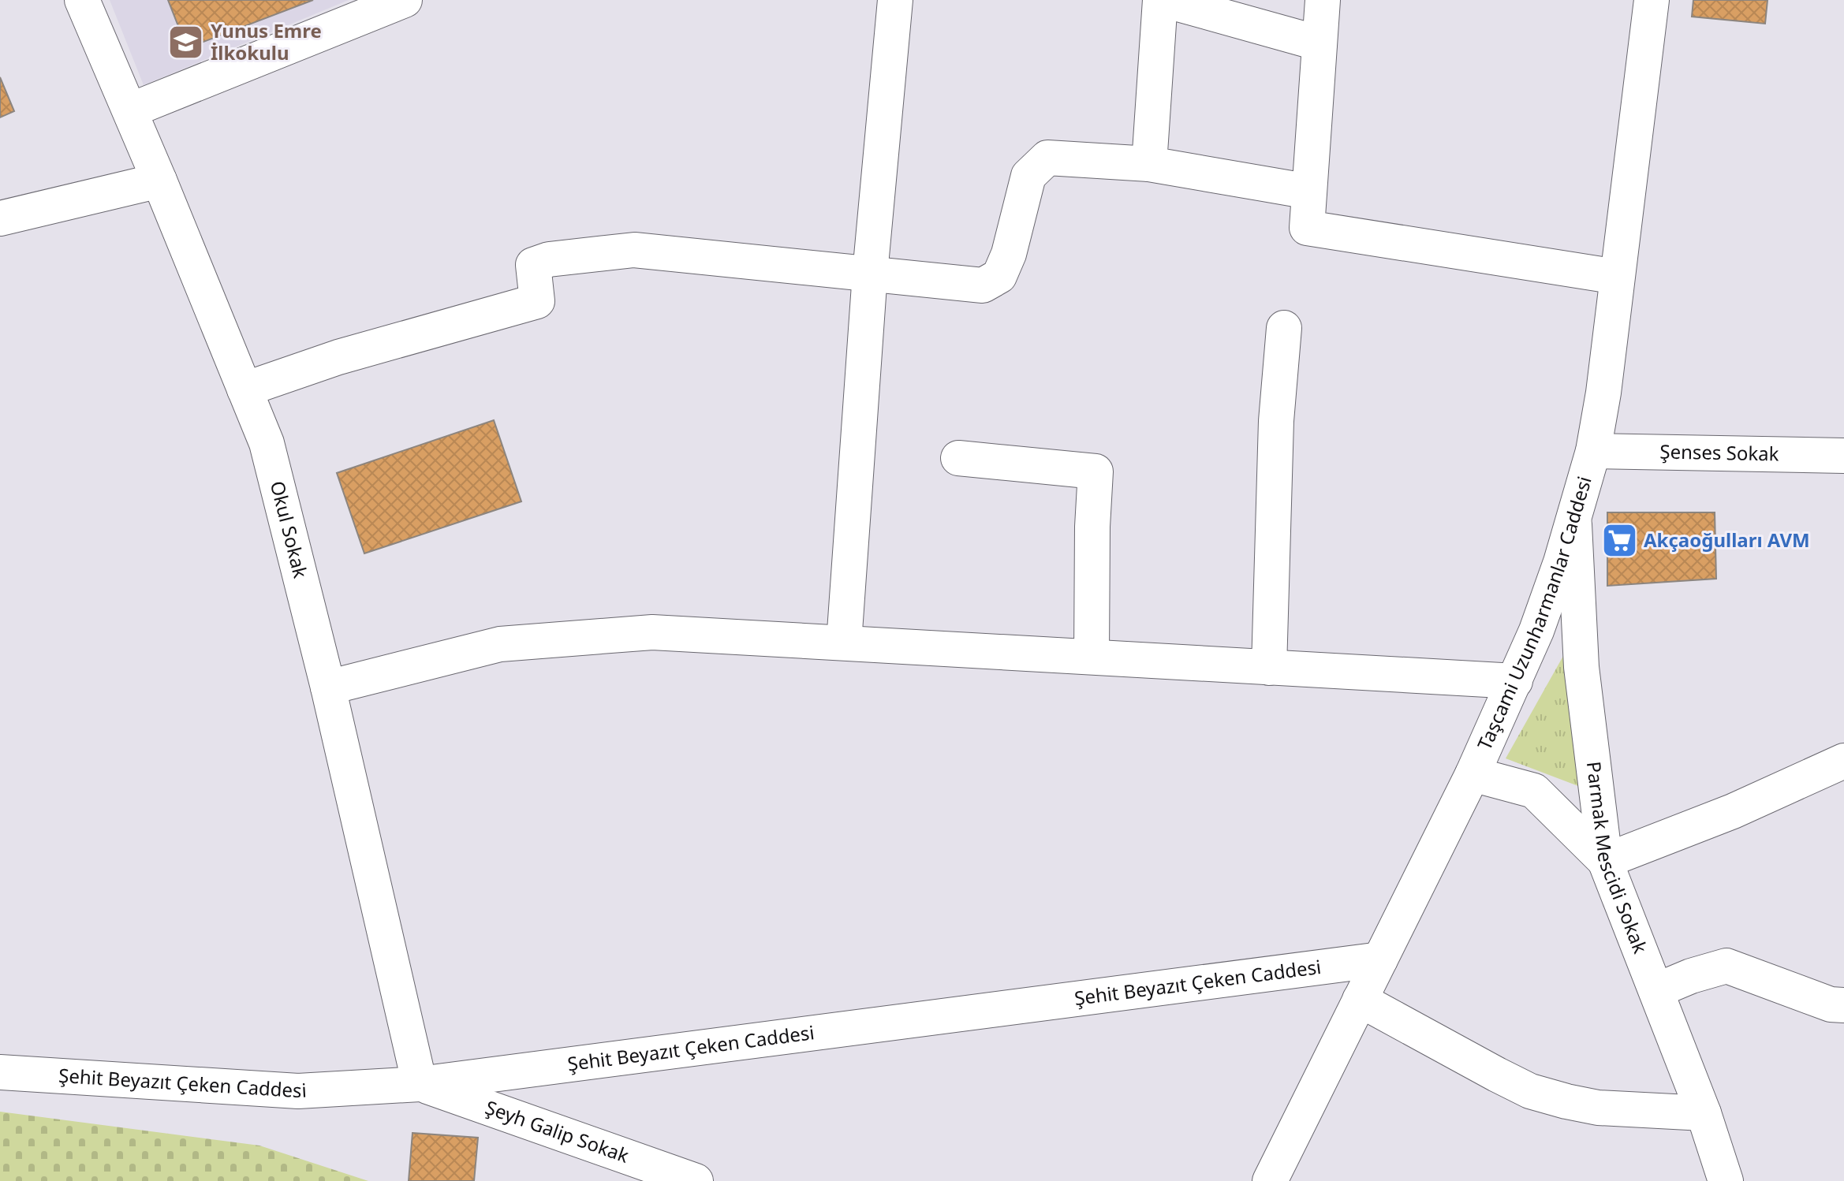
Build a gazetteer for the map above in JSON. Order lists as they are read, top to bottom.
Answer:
{
  "streets": {
    "street": [
      "Şenses Sokak",
      "Okul Sokak",
      "Taşcami Uzunharmanlar Caddesi",
      "Parmak Mescidi Sokak",
      "Şehit Beyazıt Çeken Caddesi",
      "Şeyh Galip Sokak"
    ]
  },
  "crossings": [
    ["Şenses Sokak", "Taşcami Uzunharmanlar Caddesi"],
    ["Okul Sokak", "Şehit Beyazıt Çeken Caddesi"],
    ["Okul Sokak", "Şeyh Galip Sokak"],
    ["Taşcami Uzunharmanlar Caddesi", "Parmak Mescidi Sokak"],
    ["Taşcami Uzunharmanlar Caddesi", "Şehit Beyazıt Çeken Caddesi"],
    ["Şehit Beyazıt Çeken Caddesi", "Şeyh Galip Sokak"]
  ],
  "places": {
    "school or university": ["Yunus Emre İlkokulu"],
    "supermarket": ["Akçaoğulları AVM"]
  }
}
